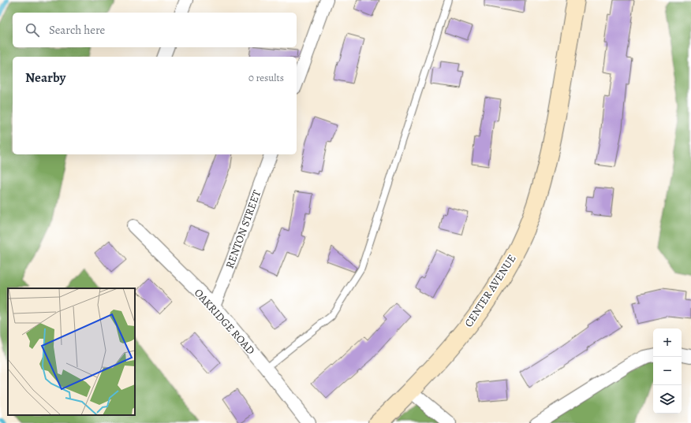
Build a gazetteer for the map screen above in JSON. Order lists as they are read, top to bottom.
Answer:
{
  "streets": {
    "street": ["RENTON STREET", "CENTER AVENUE", "OAKRIDGE ROAD"]
  },
  "crossings": [
    ["RENTON STREET", "OAKRIDGE ROAD"]
  ],
  "page": {
    "search": "Search here",
    "heading": ["Nearby", "0 results"],
    "map_buttons": ["+", "−"]
  }
}
